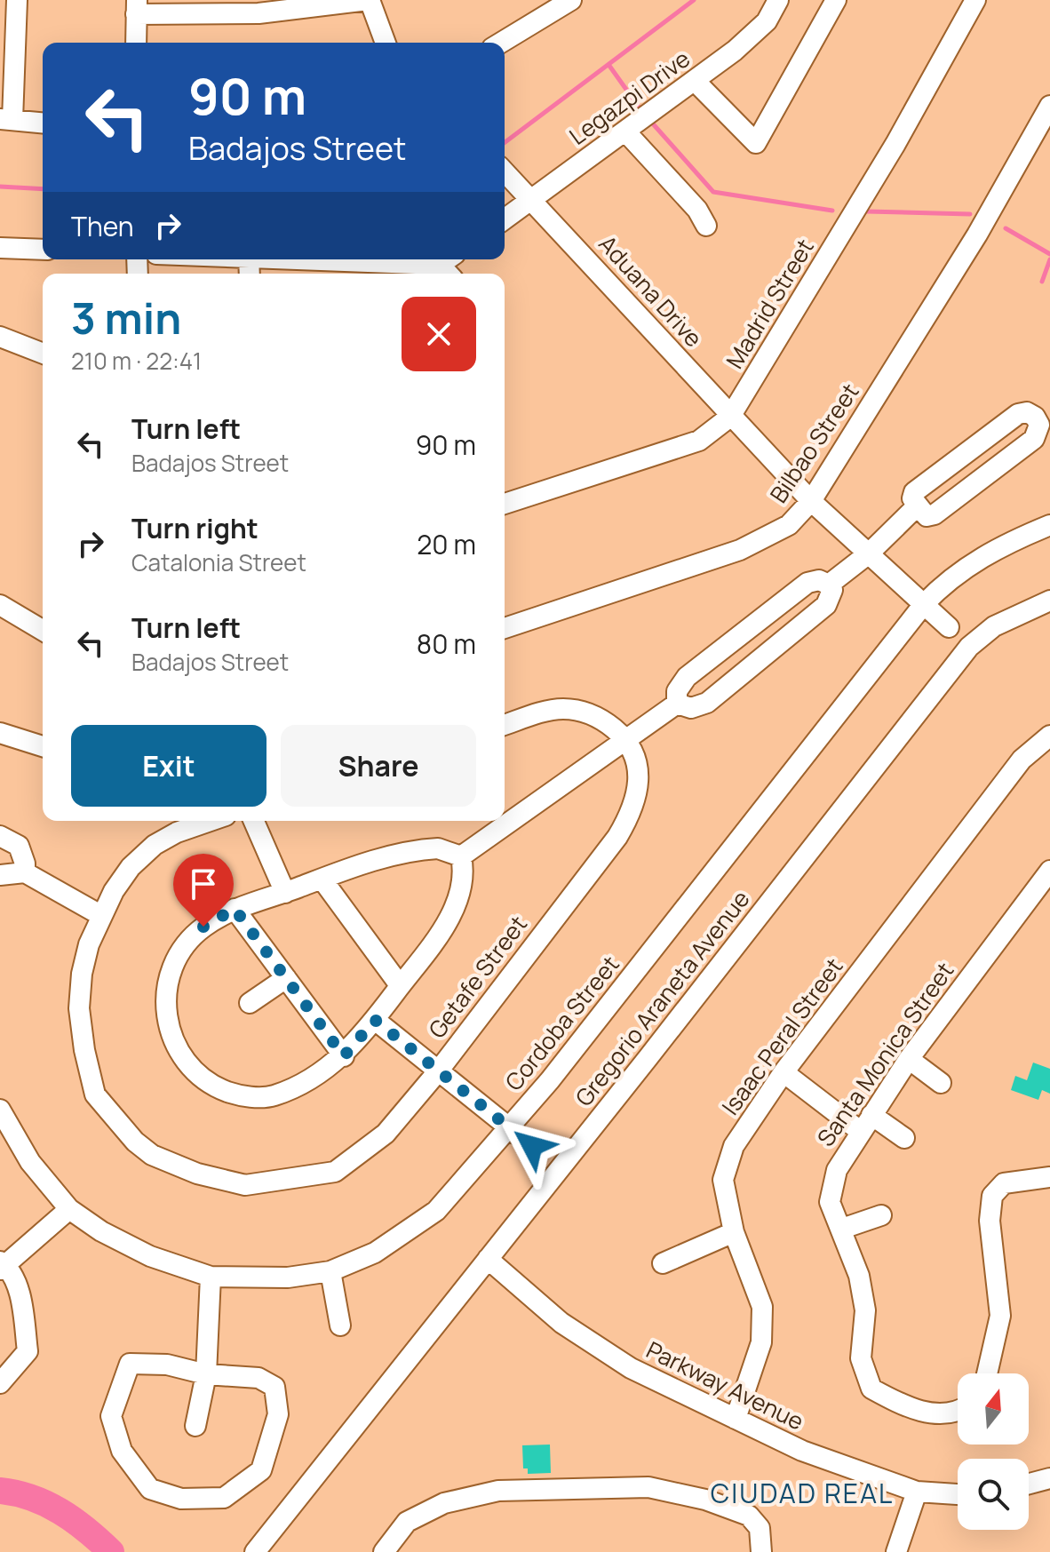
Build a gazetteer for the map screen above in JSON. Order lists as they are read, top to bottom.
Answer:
{
  "streets": {
    "street": [
      "Legazpi Drive",
      "Aduana Drive",
      "Madrid Street",
      "Bilbao Street",
      "Getafe Street",
      "Gregorio Araneta Avenue",
      "Cordoba Street",
      "Isaac Peral Street",
      "Santa Monica Street",
      "Parkway Avenue"
    ]
  },
  "crossings": [
    ["Legazpi Drive", "Aduana Drive"],
    ["Aduana Drive", "Madrid Street"],
    ["Aduana Drive", "Bilbao Street"],
    ["Aduana Drive", "Cordoba Street"],
    ["Gregorio Araneta Avenue", "Parkway Avenue"],
    ["Isaac Peral Street", "Parkway Avenue"]
  ],
  "districts": ["CIUDAD REAL"],
  "north": "top",
  "page": {
    "turn": ["90 m", "Badajos Street"],
    "then": "Then",
    "heading": ["3 min", "210 m · 22:41"],
    "list": [
      {
        "name": "Turn left",
        "note": "Badajos Street",
        "value": "90 m"
      },
      {
        "name": "Turn right",
        "note": "Catalonia Street",
        "value": "20 m"
      },
      {
        "name": "Turn left",
        "note": "Badajos Street",
        "value": "80 m"
      }
    ],
    "buttons": ["Exit", "Share"]
  }
}
